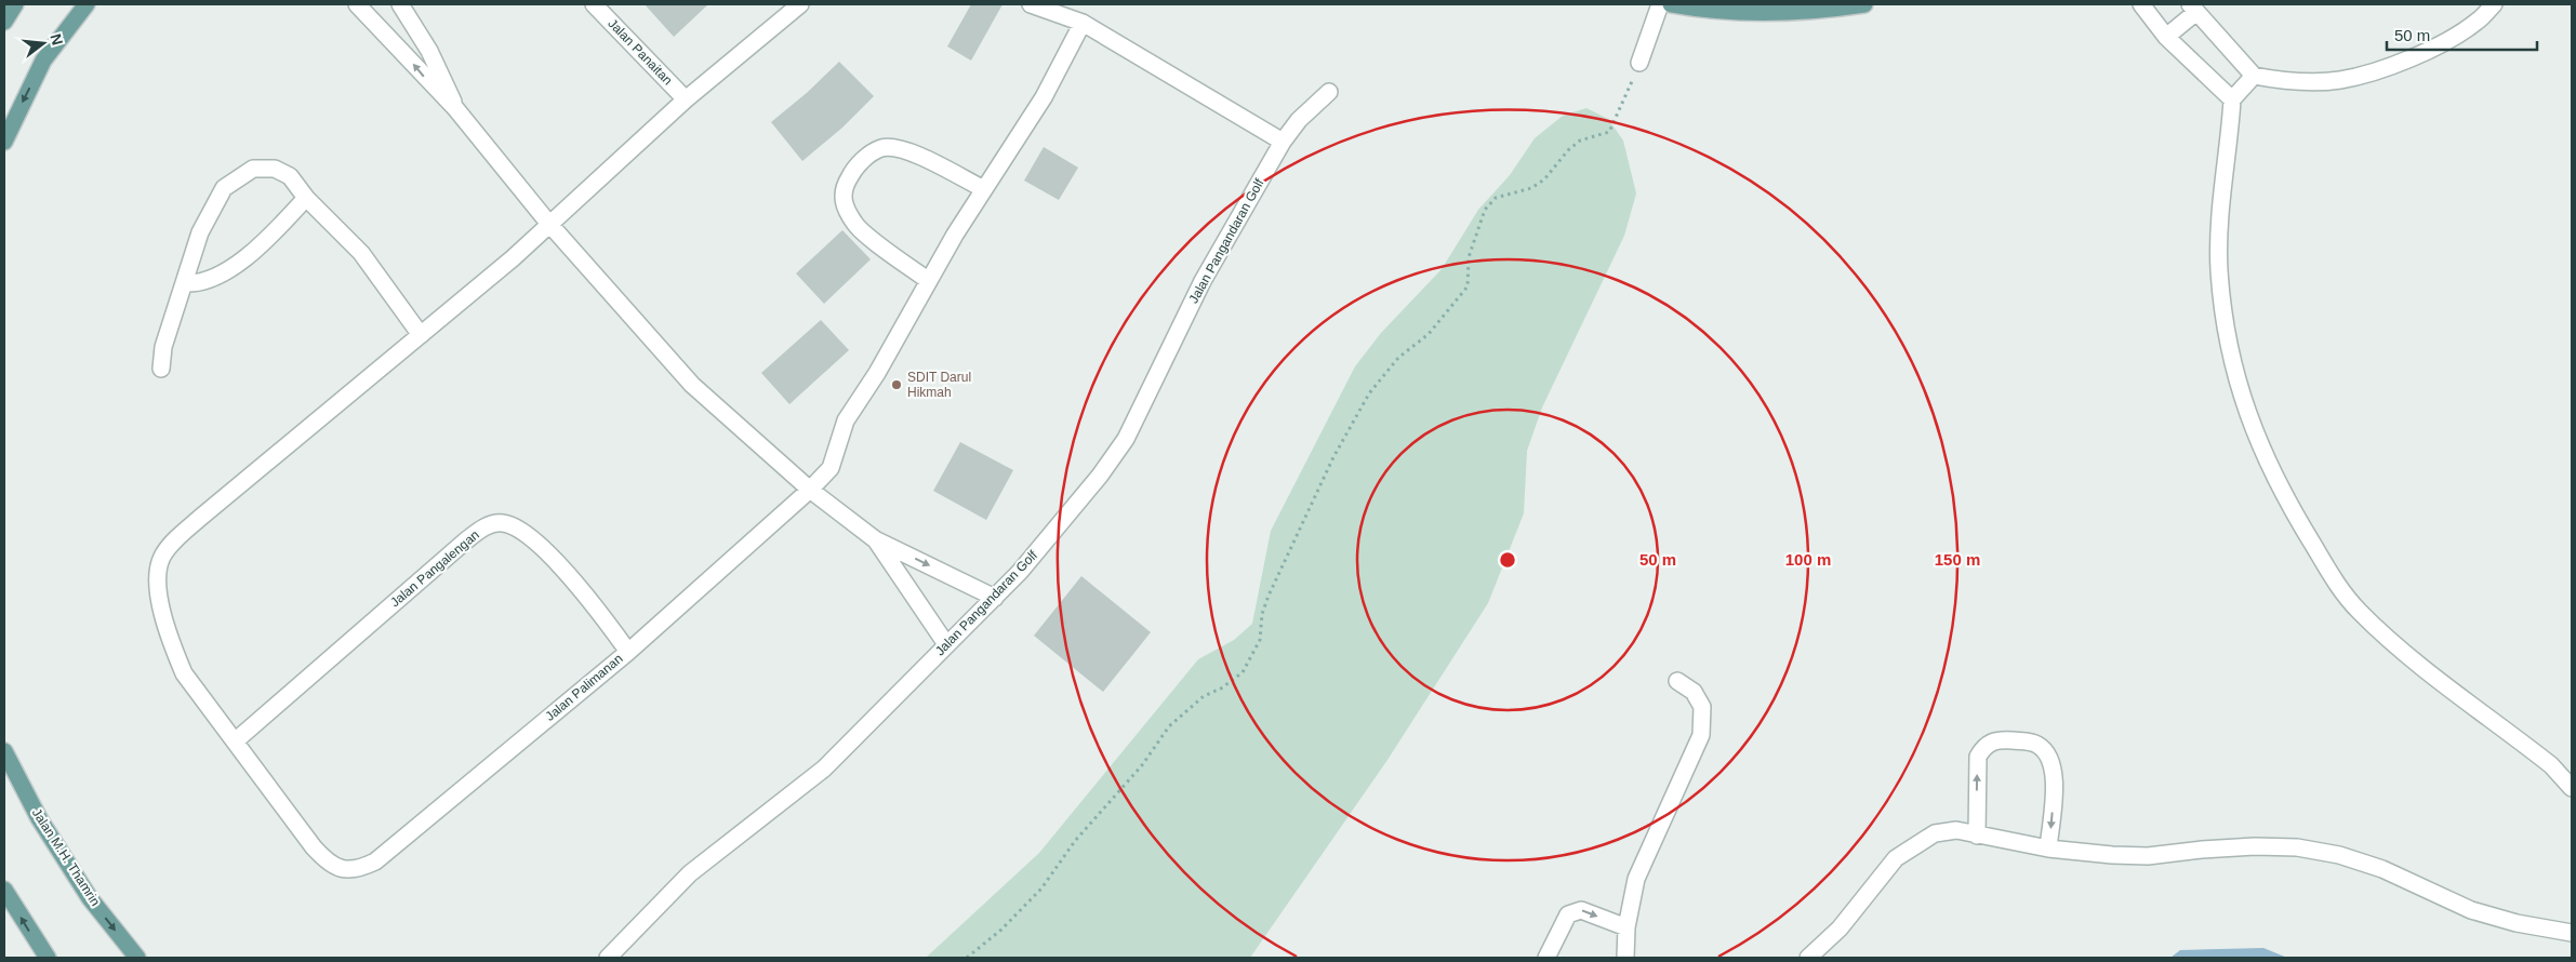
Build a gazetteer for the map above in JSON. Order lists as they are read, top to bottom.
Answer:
{
  "streets": {
    "main road": ["Jalan M.H. Thamrin"],
    "street": [
      "Jalan Panaitan",
      "Jalan Pangandaran Golf",
      "Jalan Pangalengan",
      "Jalan Palimanan"
    ]
  },
  "crossings": [
    ["Jalan Pangalengan", "Jalan Palimanan"]
  ],
  "places": ["SDIT Darul Hikmah"],
  "scale_bar": "50 m",
  "north": "right",
  "rings": ["50 m", "100 m", "150 m"]
}
